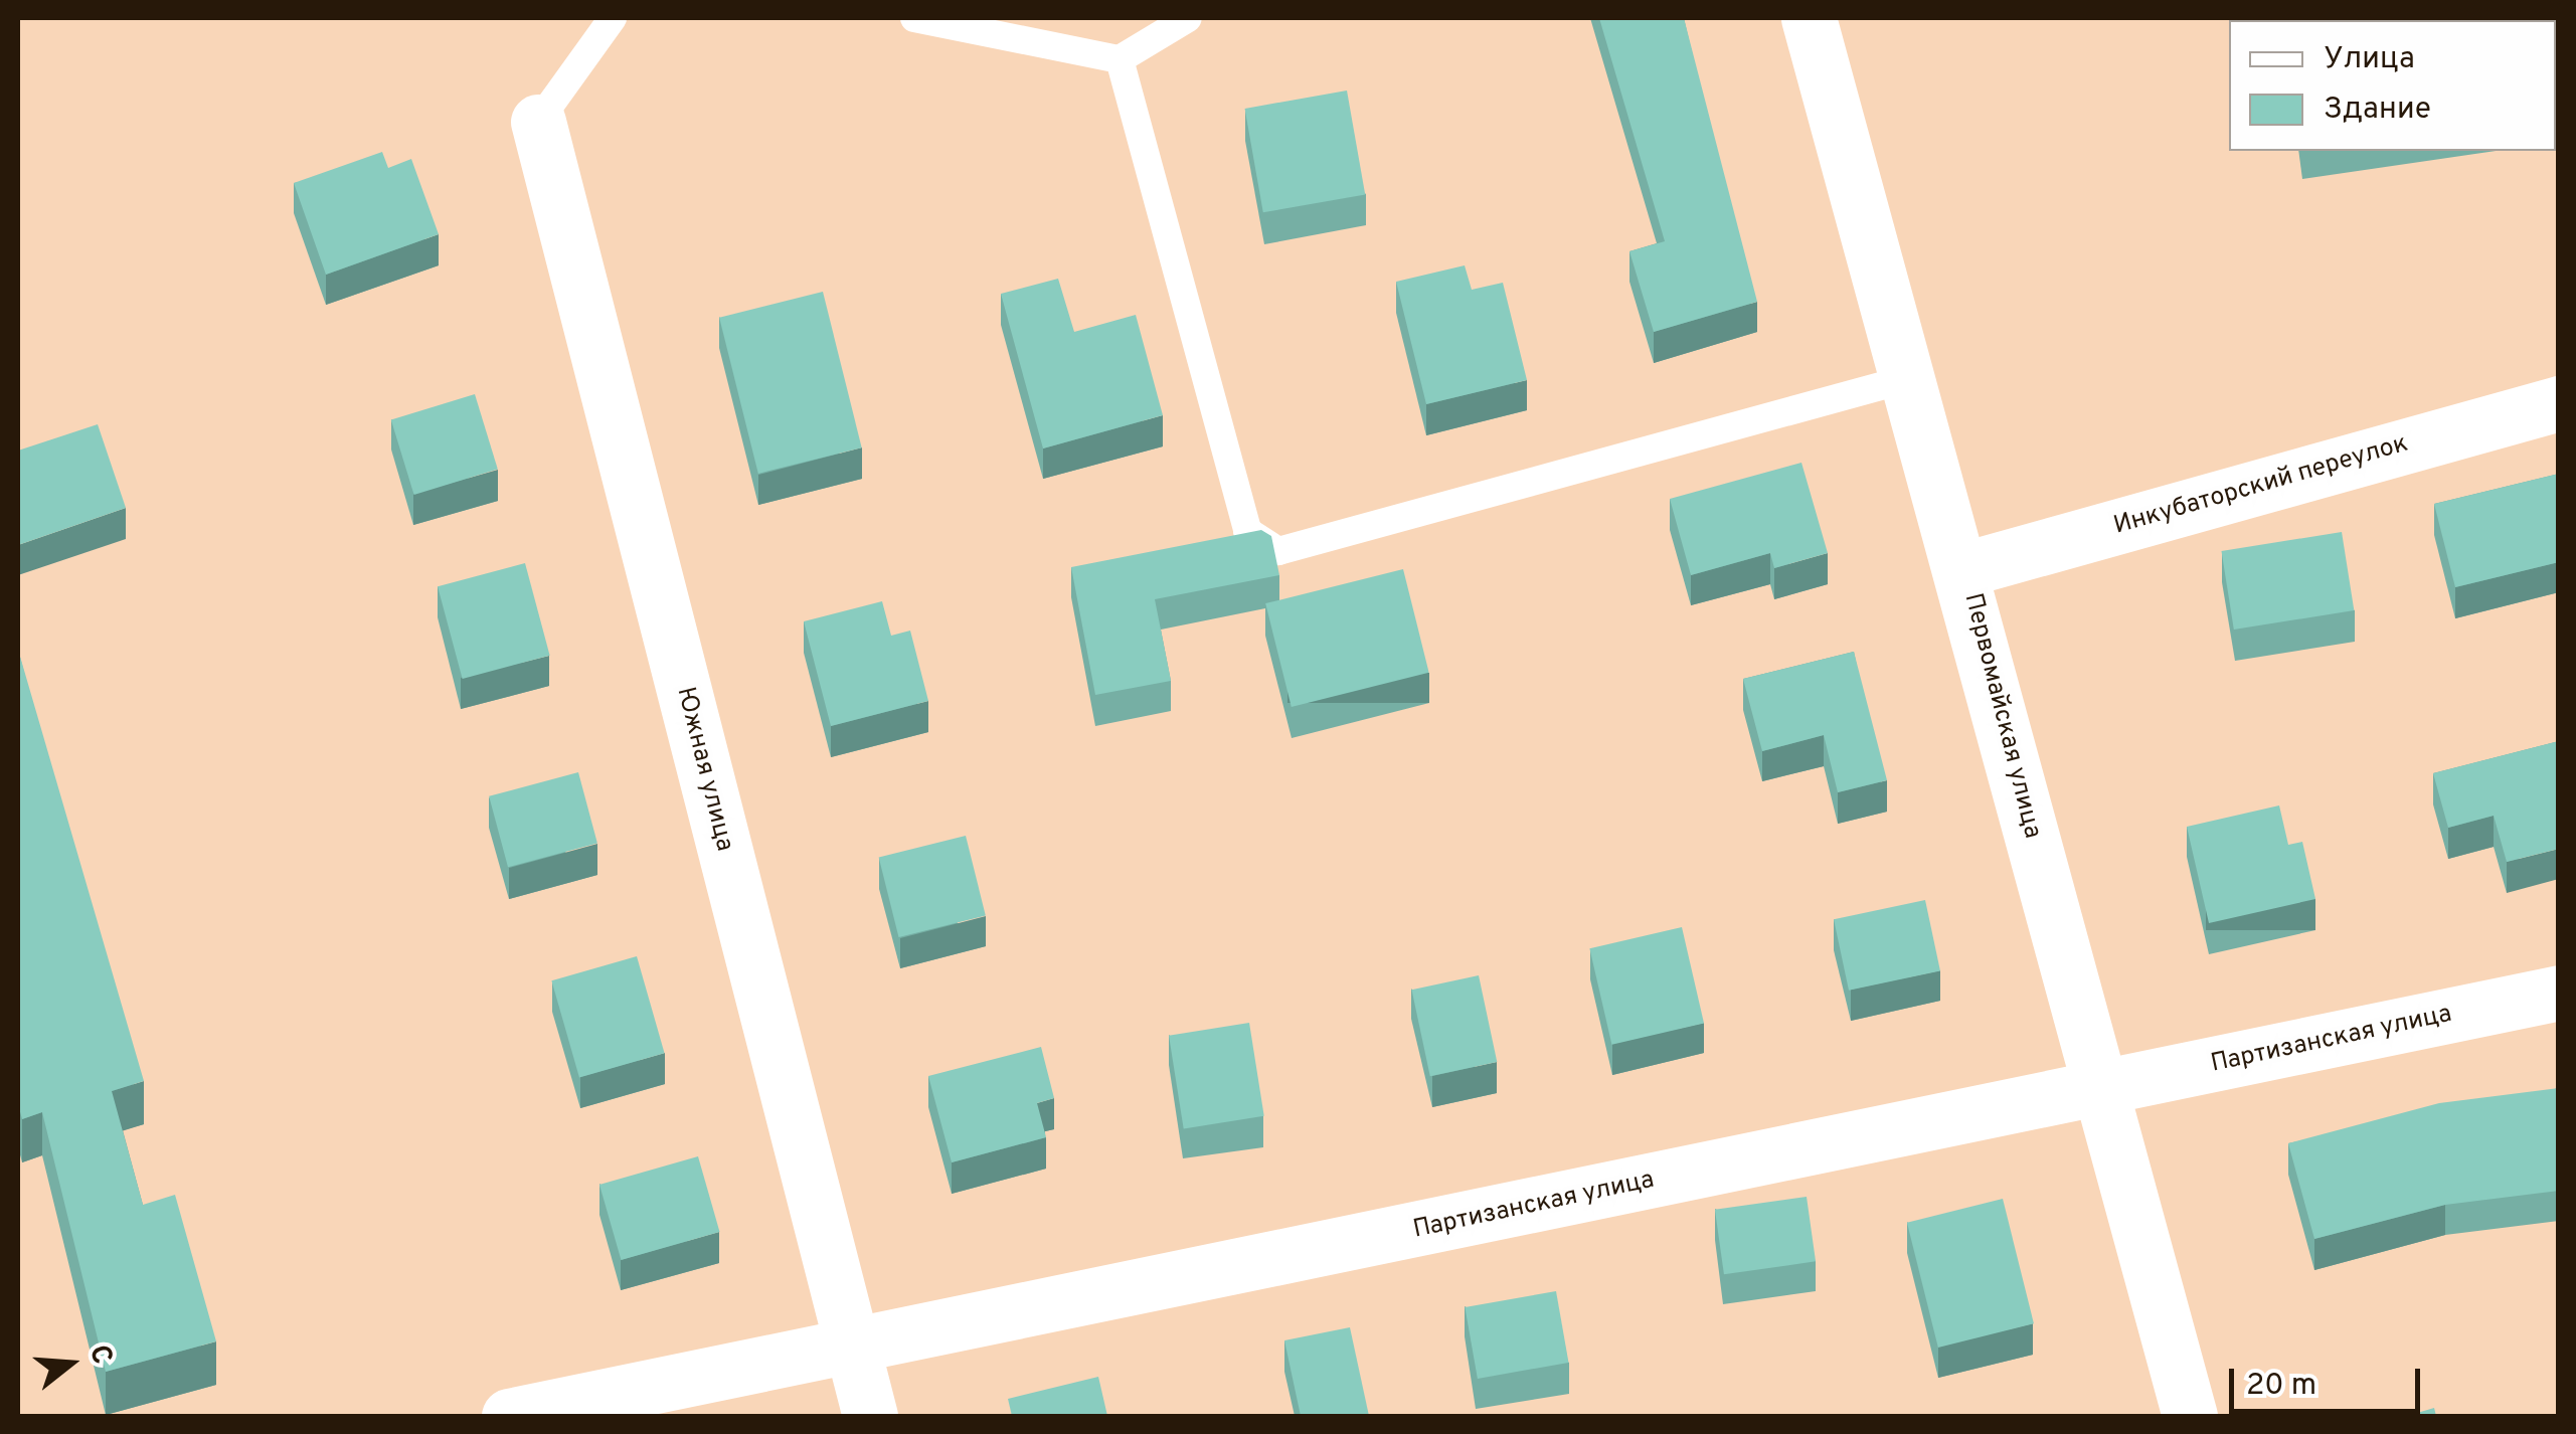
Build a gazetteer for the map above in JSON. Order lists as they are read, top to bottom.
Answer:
{
  "streets": {
    "street": [
      "Инкубаторский переулок",
      "Первомайская улица",
      "Южная улица",
      "Партизанская улица"
    ]
  },
  "crossings": [
    ["Инкубаторский переулок", "Первомайская улица"],
    ["Первомайская улица", "Партизанская улица"],
    ["Южная улица", "Партизанская улица"]
  ],
  "legend": ["Улица", "Здание"],
  "scale_bar": "20 m",
  "north": "right"
}
